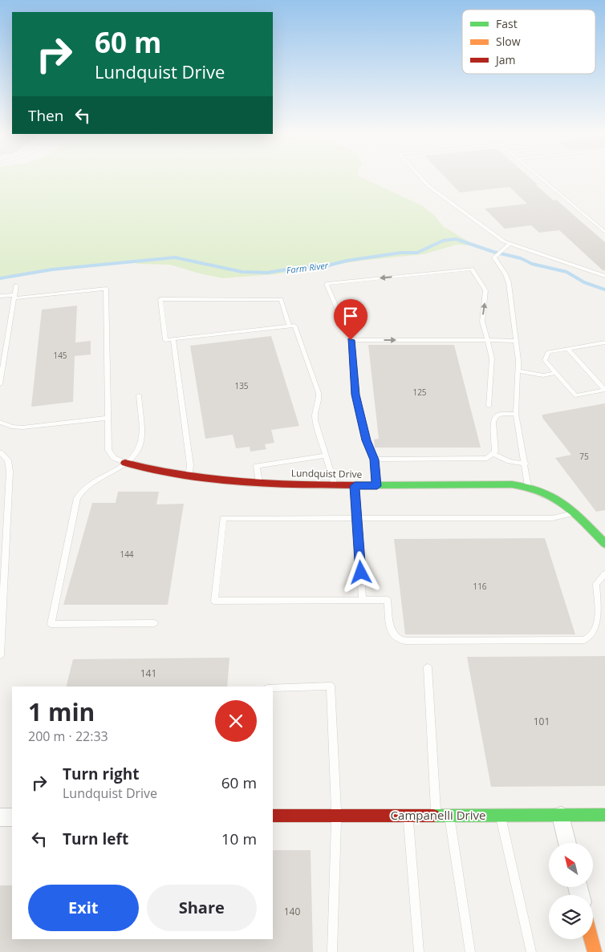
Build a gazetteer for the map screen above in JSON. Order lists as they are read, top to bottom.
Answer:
{
  "streets": {
    "street": ["Lundquist Drive", "Campanelli Drive"]
  },
  "water": ["Farm River"],
  "house_numbers": [
    "145",
    "135",
    "125",
    "75",
    "144",
    "116",
    "141",
    "101",
    "140"
  ],
  "legend": ["Fast", "Slow", "Jam"],
  "north": "top left",
  "page": {
    "turn": ["60 m", "Lundquist Drive"],
    "then": "Then",
    "heading": ["1 min", "200 m · 22:33"],
    "list": [
      {
        "name": "Turn right",
        "note": "Lundquist Drive",
        "value": "60 m"
      },
      {
        "name": "Turn left",
        "value": "10 m"
      }
    ],
    "buttons": ["Exit", "Share"]
  }
}
